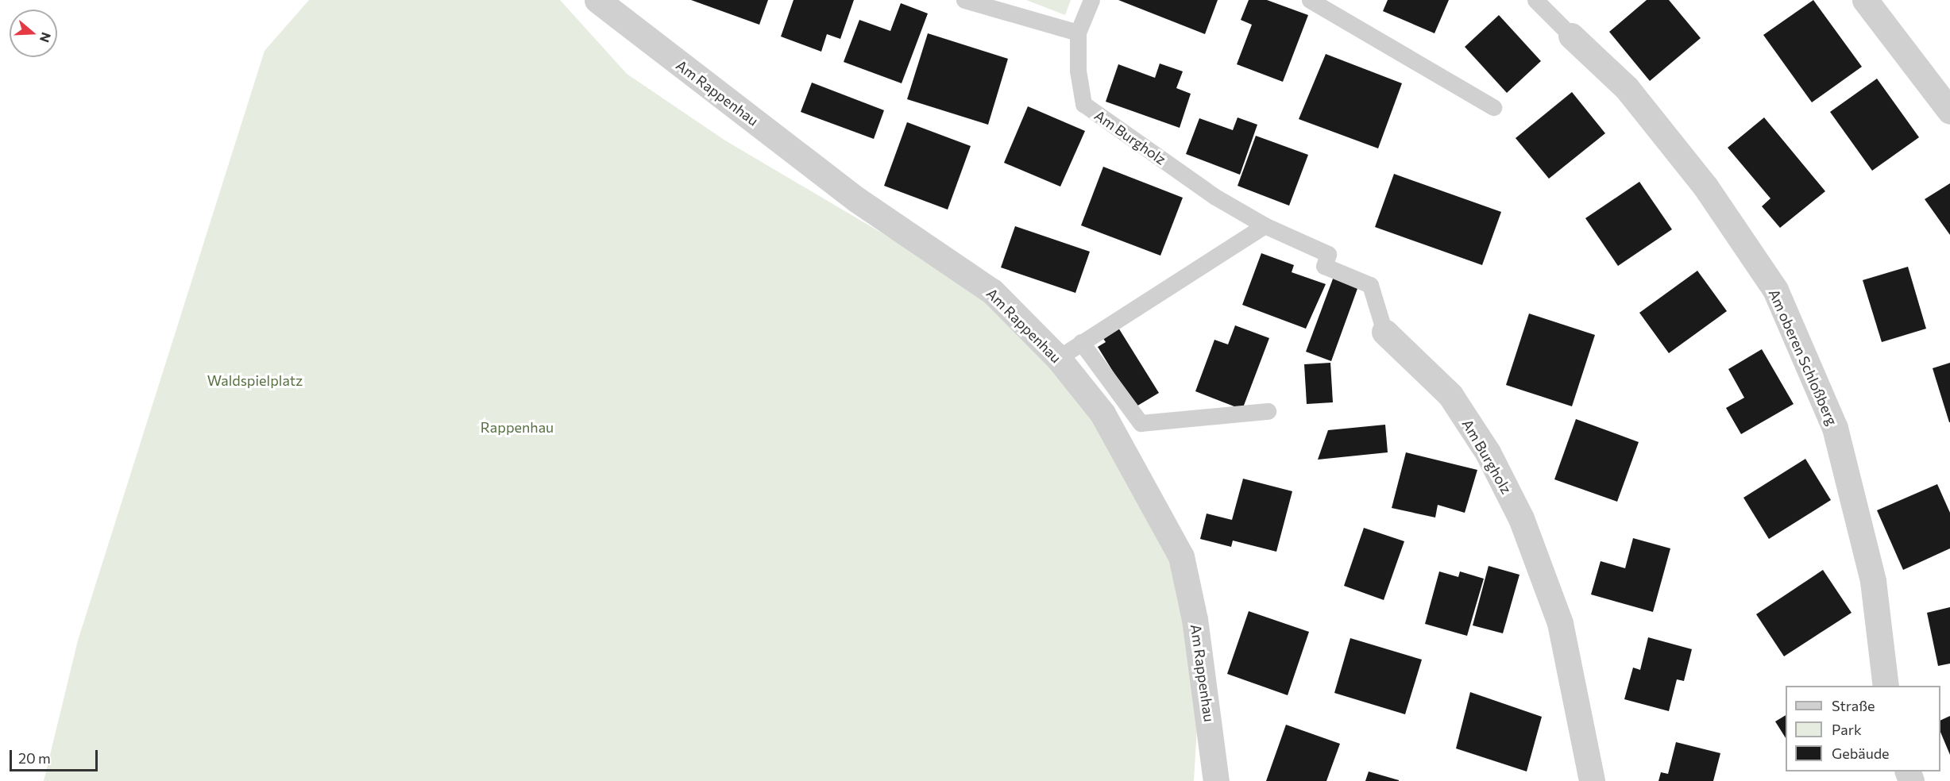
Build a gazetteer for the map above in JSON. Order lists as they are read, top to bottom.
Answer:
{
  "streets": {
    "street": ["Am Rappenhau", "Am Burgholz", "Am oberen Schloßberg"]
  },
  "parks": ["Waldspielplatz", "Rappenhau"],
  "legend": ["Straße", "Park", "Gebäude"],
  "scale_bar": "20 m",
  "north": "right"
}
